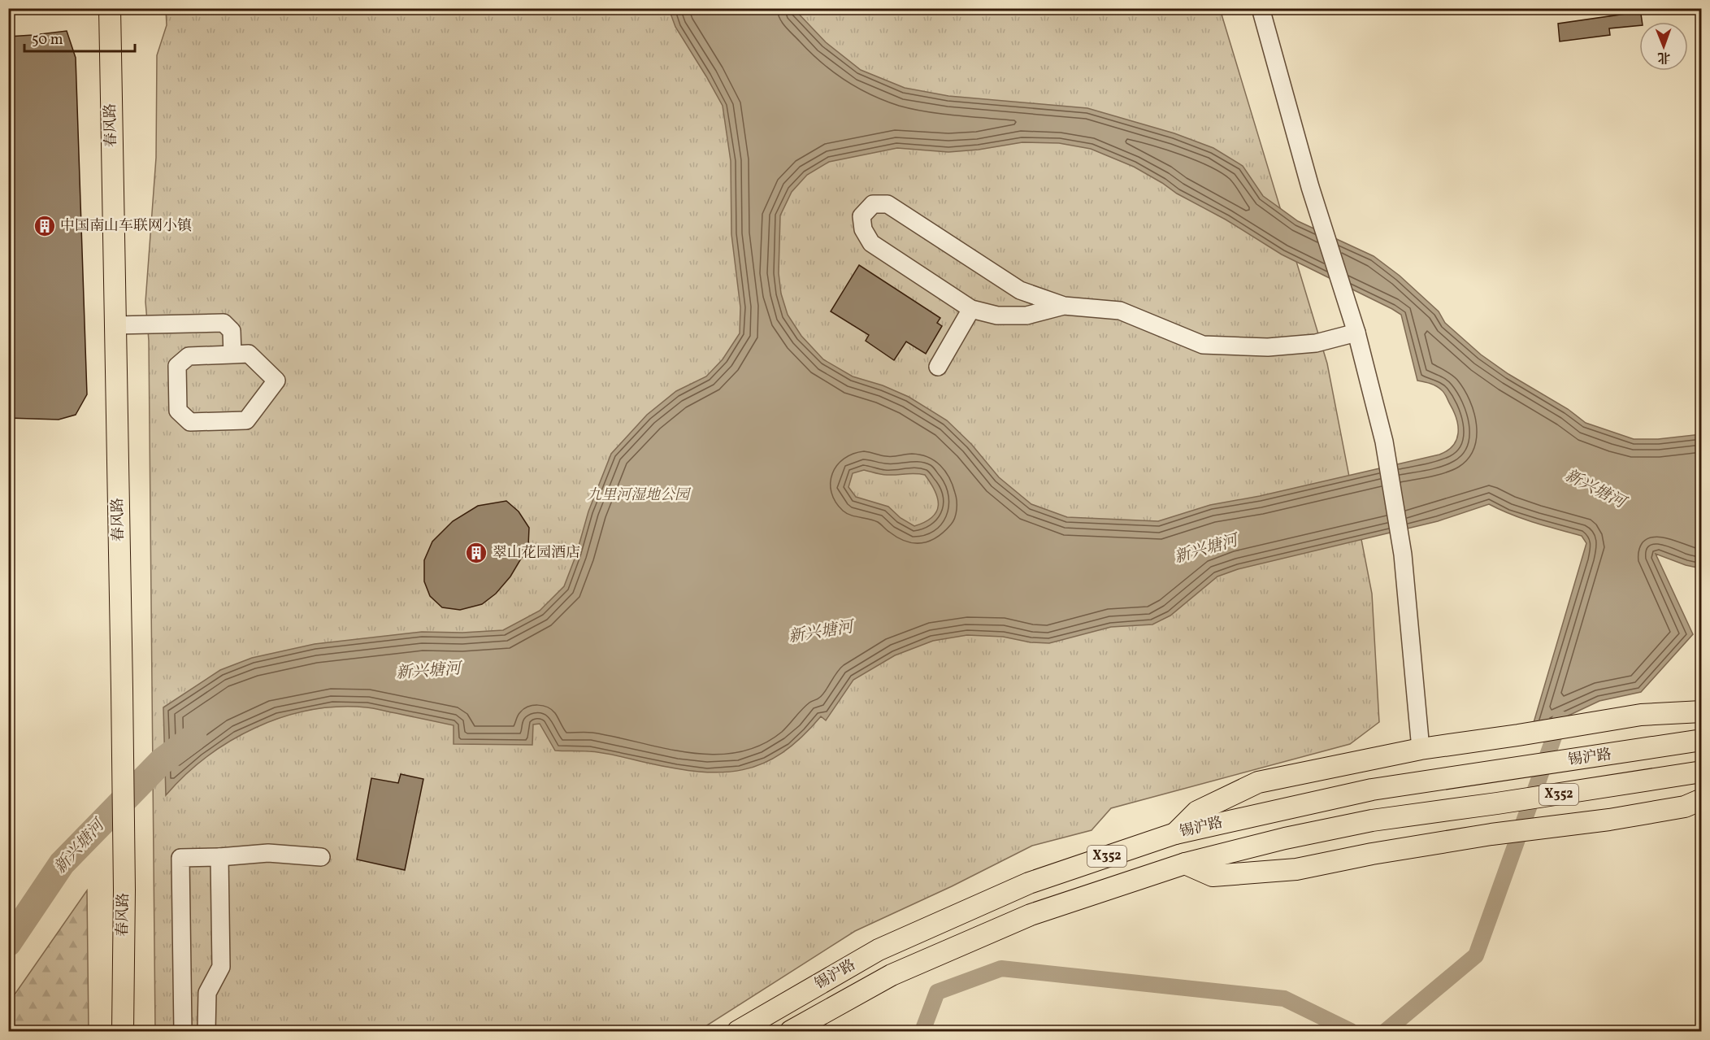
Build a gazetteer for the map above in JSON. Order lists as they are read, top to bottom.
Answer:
{
  "streets": {
    "main road": ["春风路", "锡沪路", "X352"]
  },
  "water": ["新兴塘河"],
  "parks": ["九里河湿地公园"],
  "places": {
    "building": ["中国南山车联网小镇", "翠山花园酒店"]
  },
  "scale_bar": "50 m",
  "north": "bottom"
}
